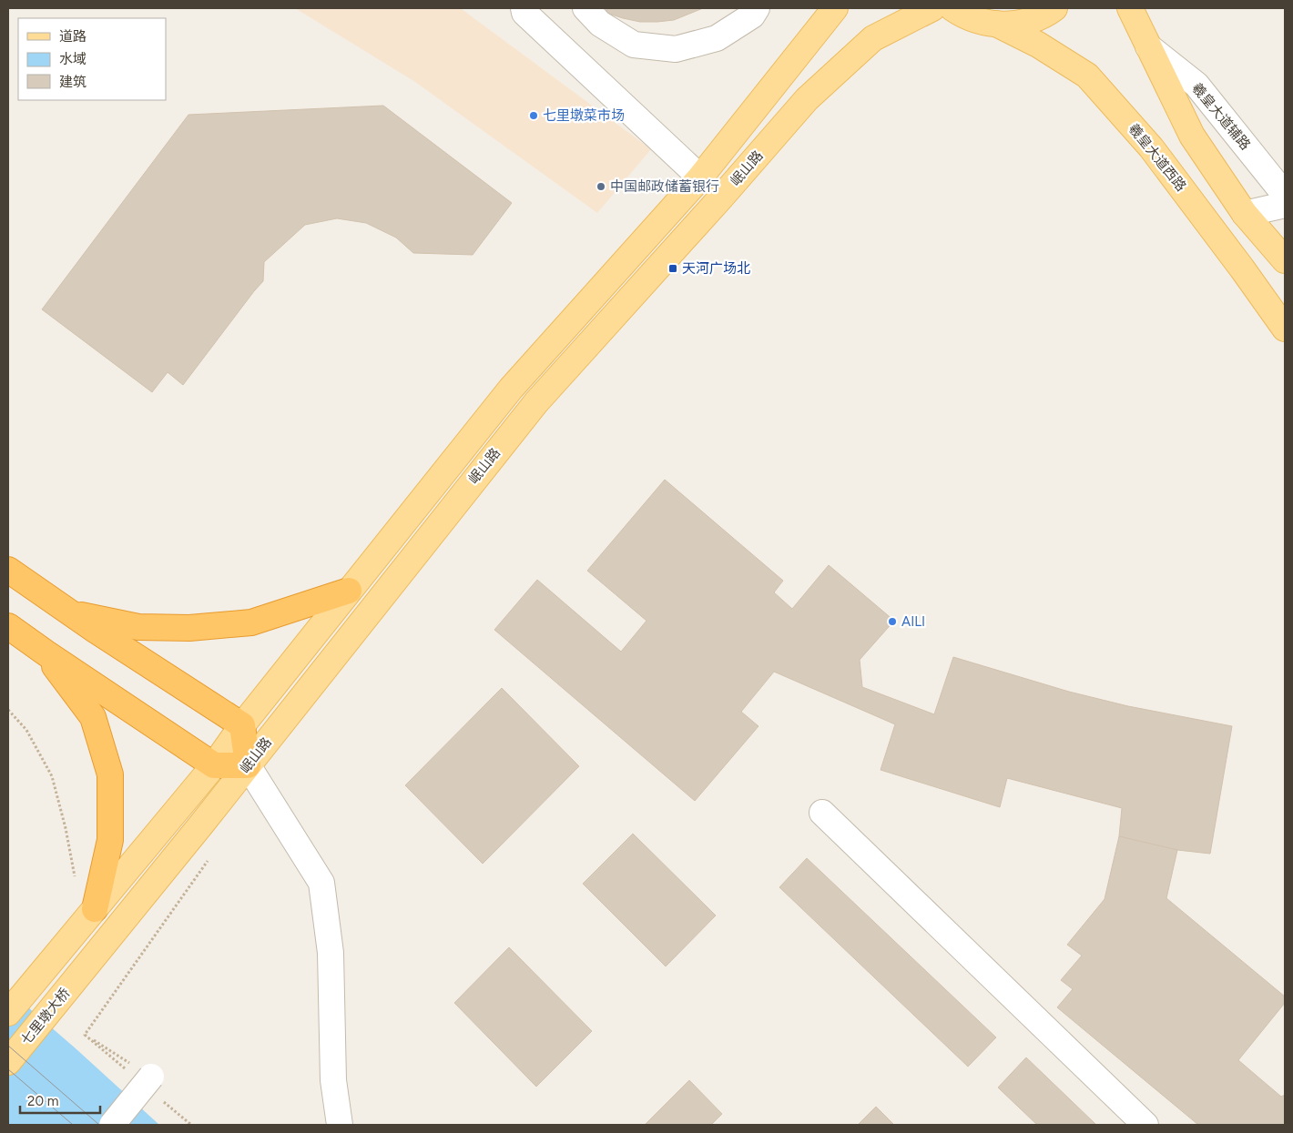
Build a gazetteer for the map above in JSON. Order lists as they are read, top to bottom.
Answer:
{
  "streets": {
    "main road": ["羲皇大道西路", "岷山路", "七里墩大桥"],
    "street": ["羲皇大道辅路"]
  },
  "crossings": [
    ["岷山路", "七里墩大桥"]
  ],
  "places": {
    "other": ["七里墩菜市场", "中国邮政储蓄银行", "AILI"],
    "transit": ["天河广场北"]
  },
  "legend": ["道路", "水域", "建筑"],
  "scale_bar": "20 m"
}
